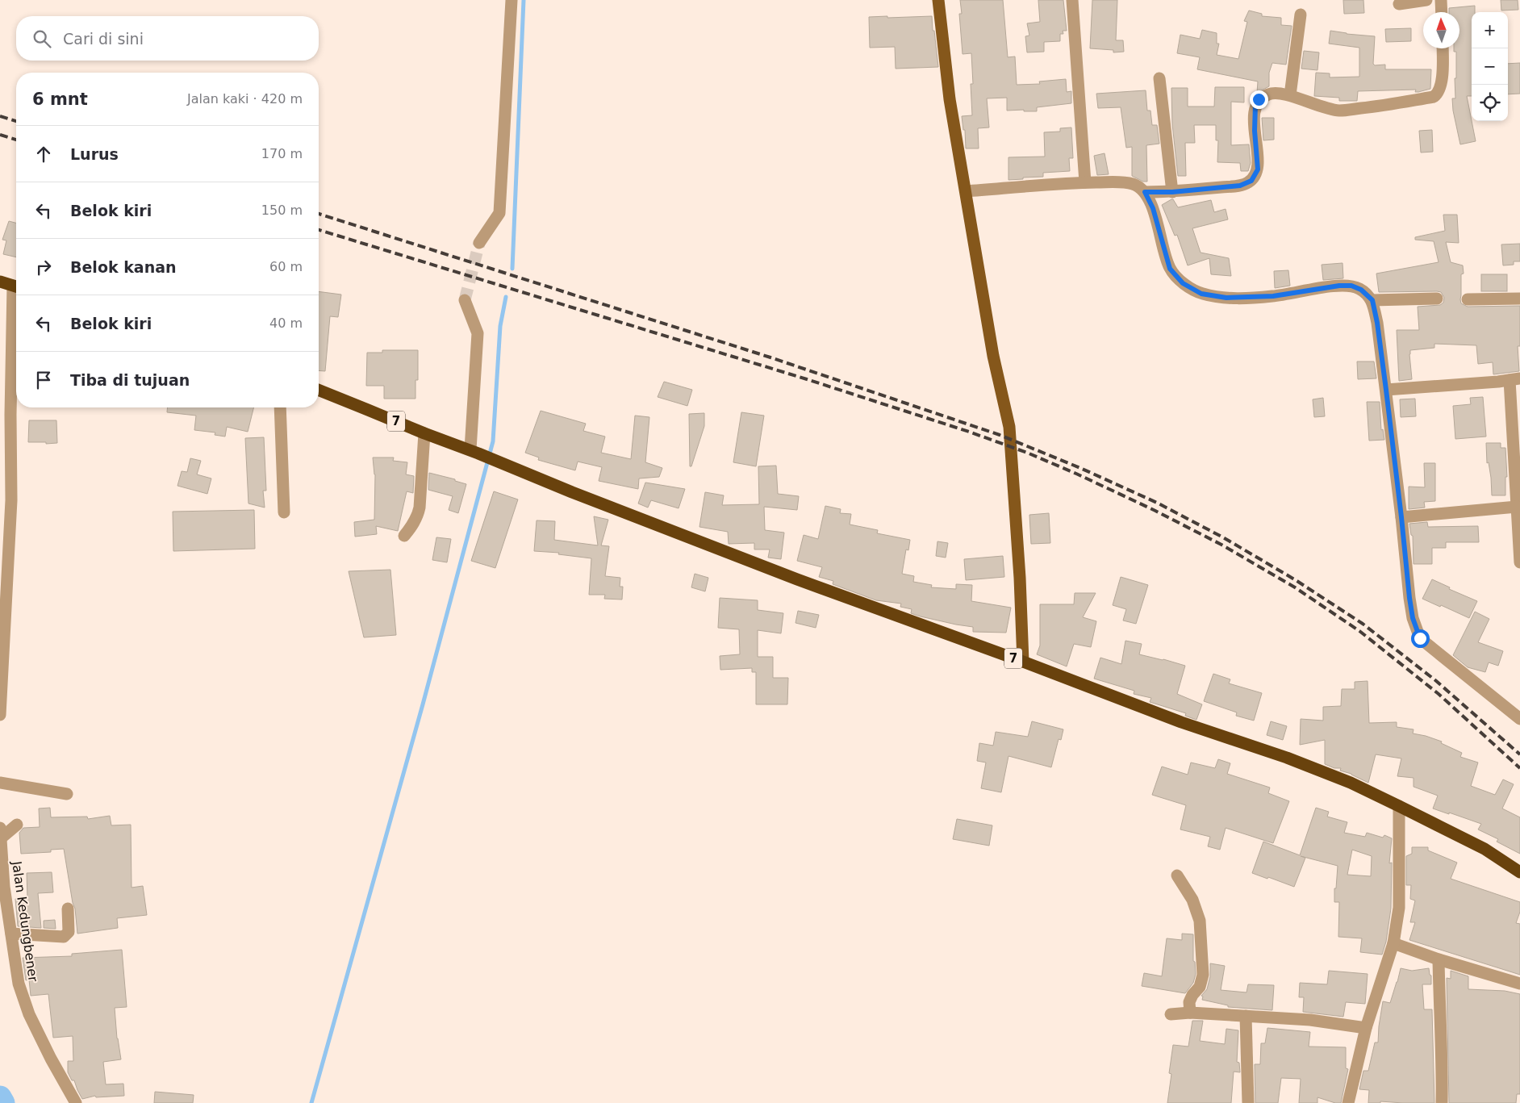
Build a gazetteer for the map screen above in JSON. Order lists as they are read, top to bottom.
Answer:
{
  "streets": {
    "highway": ["7"],
    "street": ["Jalan Kedungbener"]
  },
  "north": "top",
  "page": {
    "map_buttons": ["+", "−"],
    "search": "Cari di sini",
    "heading": ["6 mnt", "Jalan kaki · 420 m"],
    "list": [
      ["Lurus", "170 m"],
      ["Belok kiri", "150 m"],
      ["Belok kanan", "60 m"],
      ["Belok kiri", "40 m"],
      "Tiba di tujuan"
    ]
  }
}
